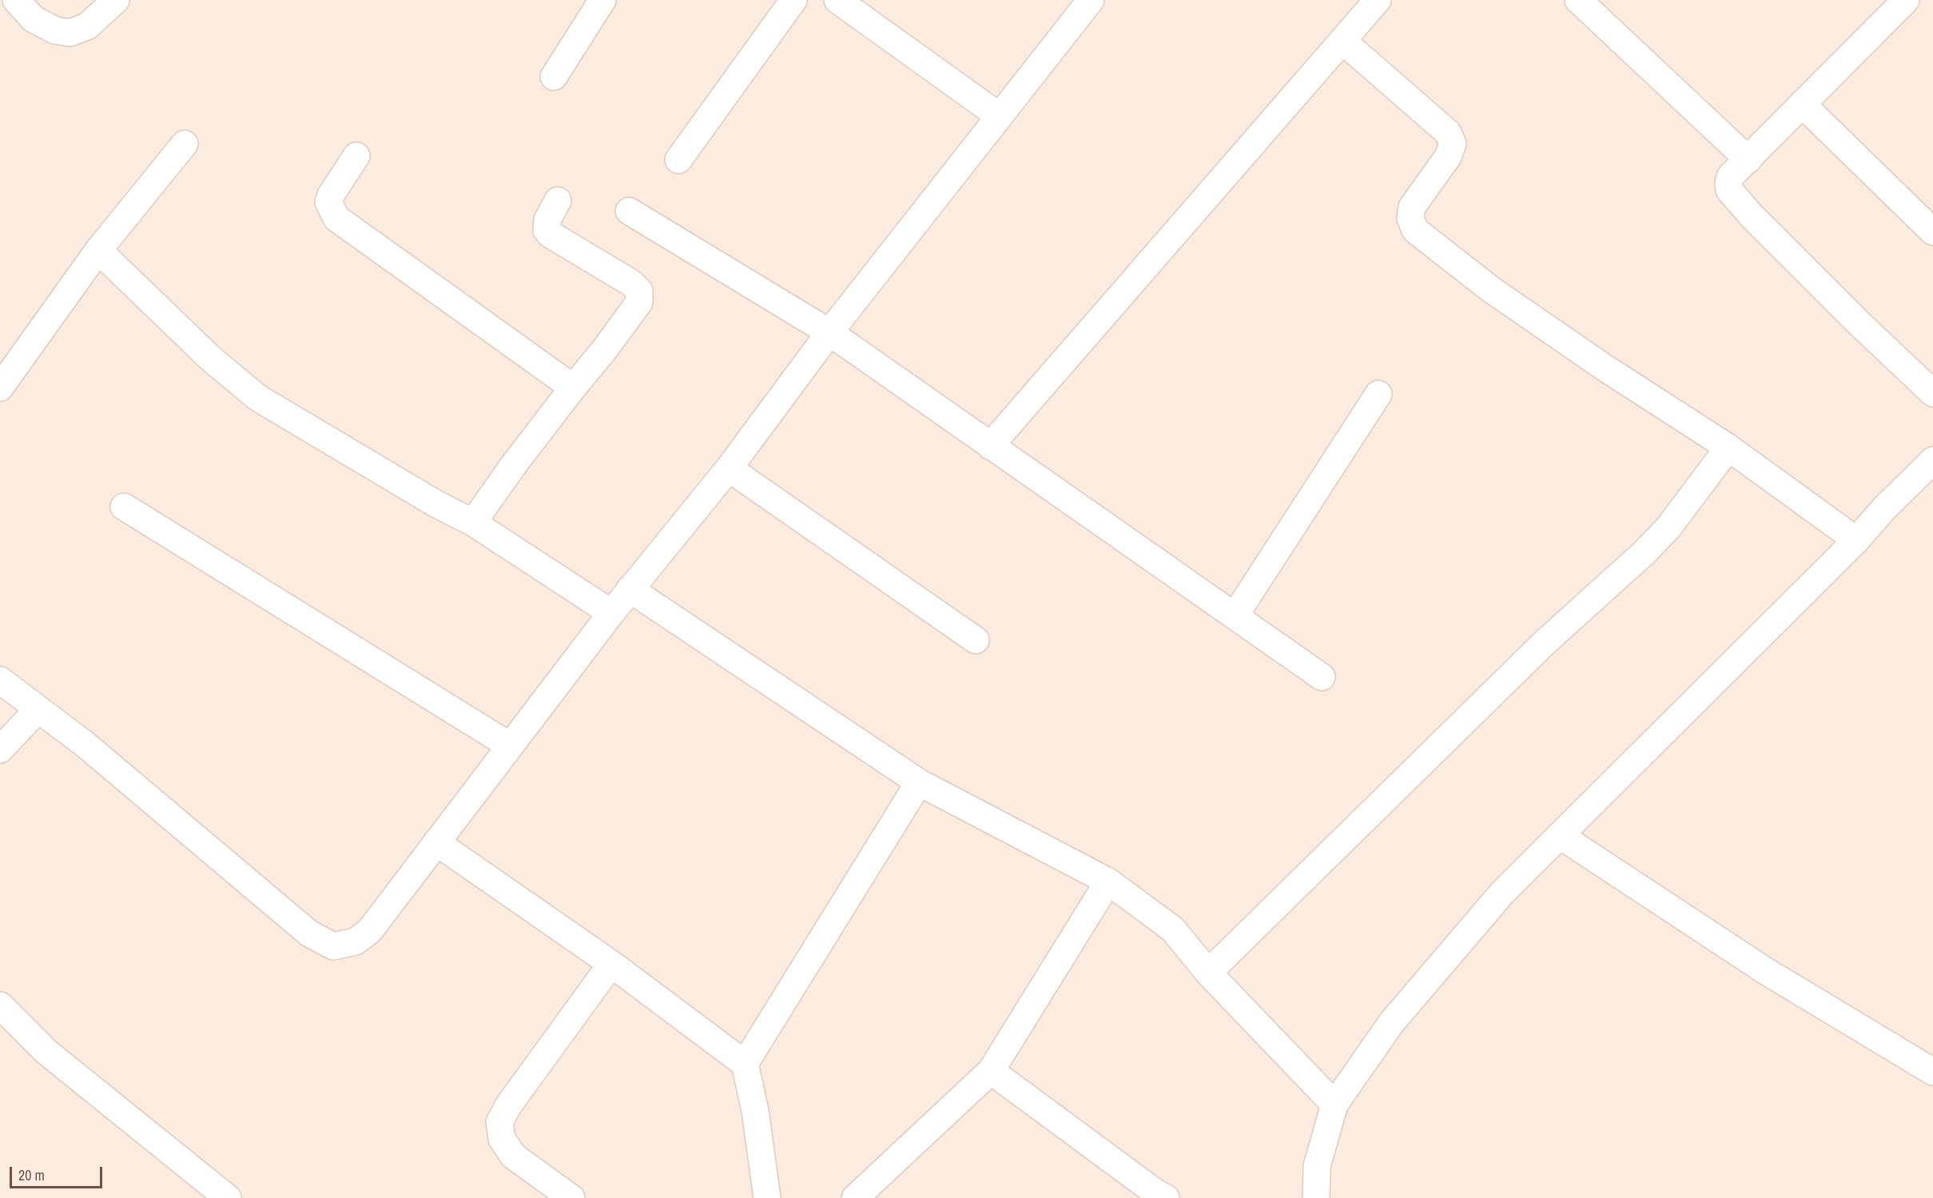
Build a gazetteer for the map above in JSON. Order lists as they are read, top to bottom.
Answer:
{
  "scale_bar": "20 m"
}
